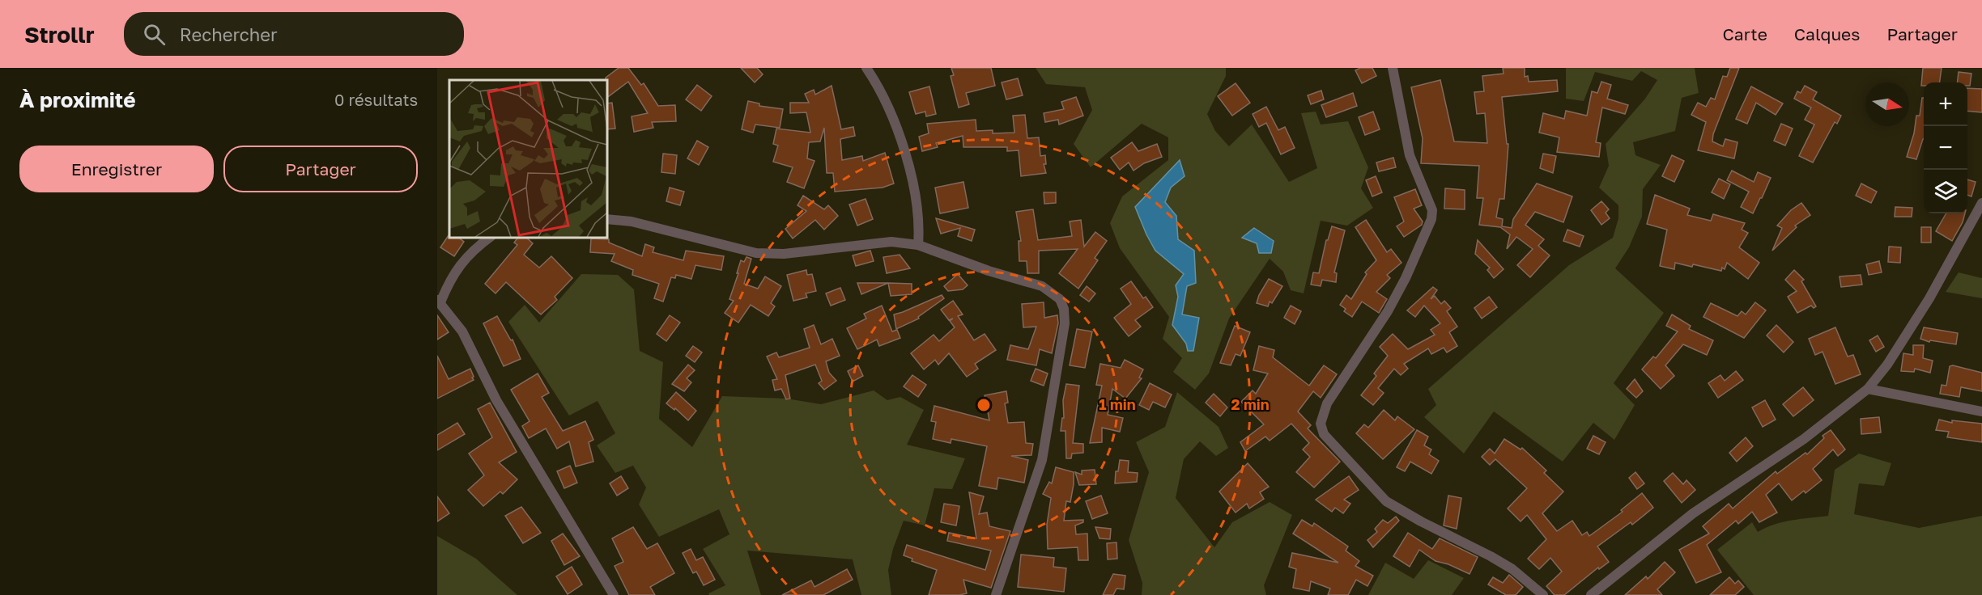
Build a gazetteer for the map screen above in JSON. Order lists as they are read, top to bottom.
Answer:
{
  "north": "right",
  "page": {
    "header": "Strollr",
    "search": "Rechercher",
    "nav": ["Carte", "Calques", "Partager"],
    "heading": ["À proximité", "0 résultats"],
    "map_buttons": ["+", "−"],
    "buttons": ["Enregistrer", "Partager"]
  },
  "rings": ["1 min", "2 min"]
}
